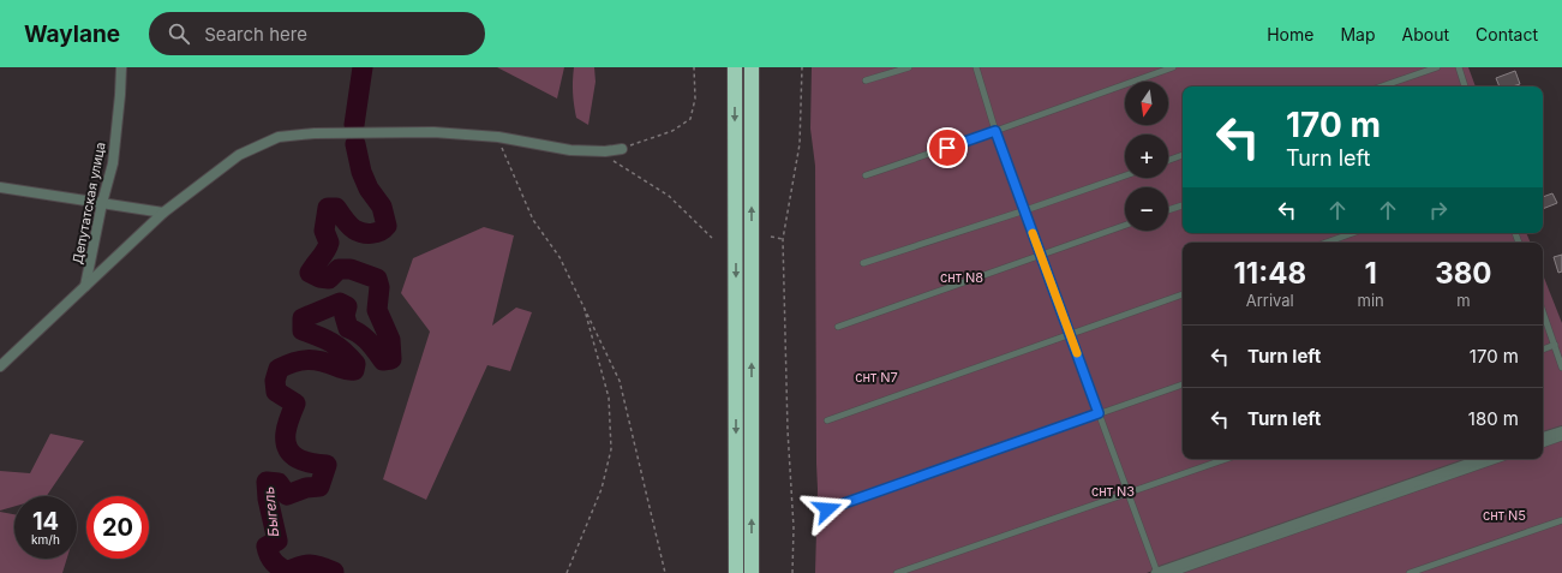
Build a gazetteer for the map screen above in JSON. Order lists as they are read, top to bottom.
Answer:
{
  "streets": {
    "street": ["Депутатская улица"]
  },
  "water": ["Быгель"],
  "parks": [
    "снт N8",
    "снт N7",
    "снт N3",
    "снт N5"
  ],
  "north": "bottom",
  "page": {
    "header": "Waylane",
    "search": "Search here",
    "nav": [
      "Home",
      "Map",
      "About",
      "Contact"
    ],
    "map_buttons": ["+", "−"],
    "turn": ["170 m", "Turn left"],
    "eta": [
      "11:48",
      "Arrival",
      "1",
      "min",
      "380",
      "m"
    ],
    "list": [
      {
        "name": "Turn left",
        "value": "170 m"
      },
      {
        "name": "Turn left",
        "value": "180 m"
      }
    ],
    "speed": "14 km/h",
    "limit": "20"
  }
}
